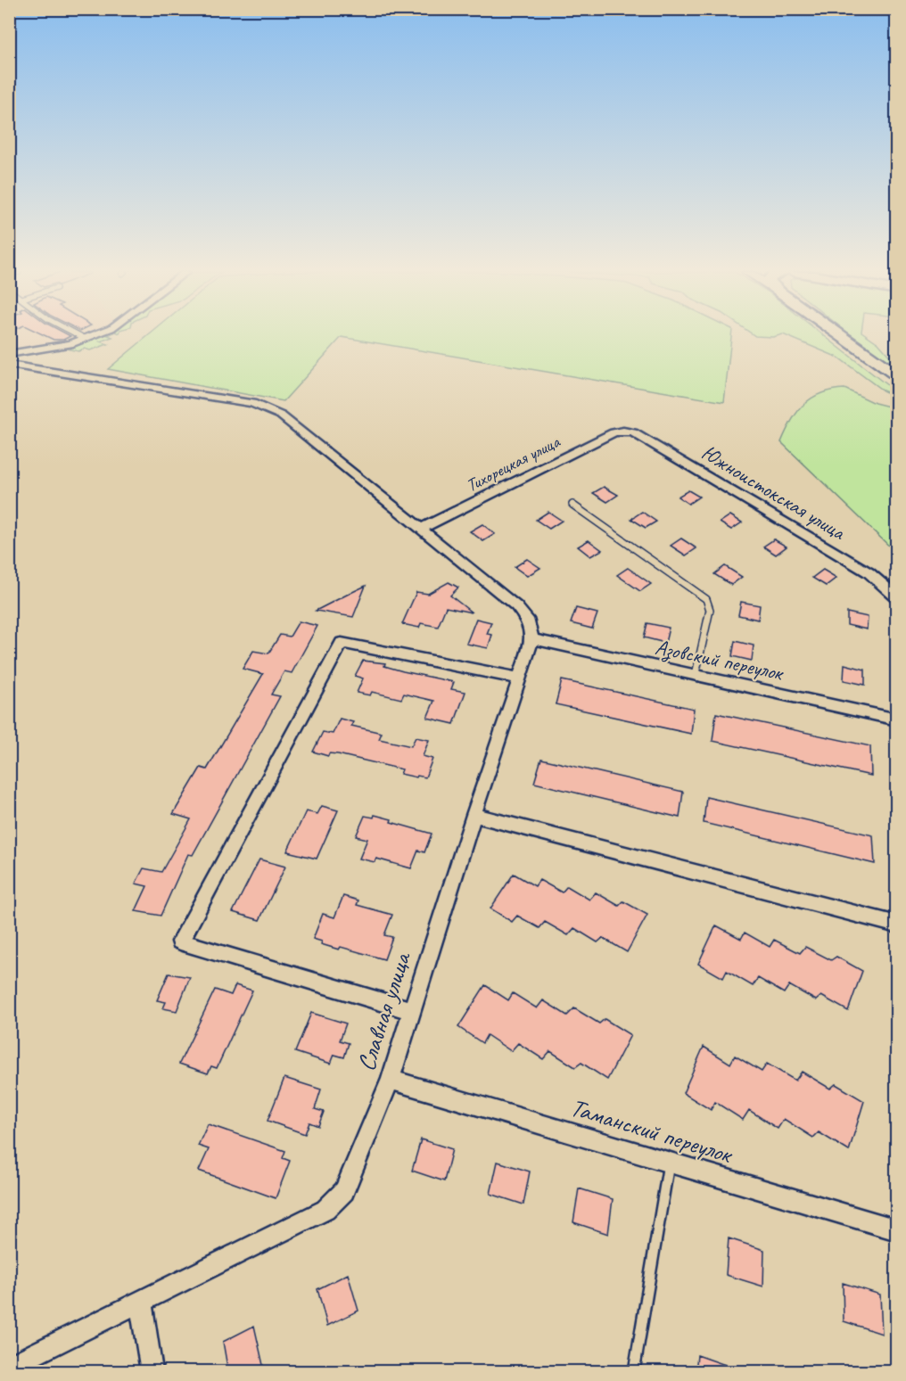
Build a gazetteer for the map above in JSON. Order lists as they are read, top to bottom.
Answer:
{
  "streets": {
    "street": [
      "Тихорецкая улица",
      "Южноистокская улица",
      "Азовский переулок",
      "Славная улица",
      "Таманский переулок"
    ]
  },
  "crossings": [
    ["Тихорецкая улица", "Южноистокская улица"],
    ["Азовский переулок", "Славная улица"],
    ["Славная улица", "Таманский переулок"]
  ]
}
